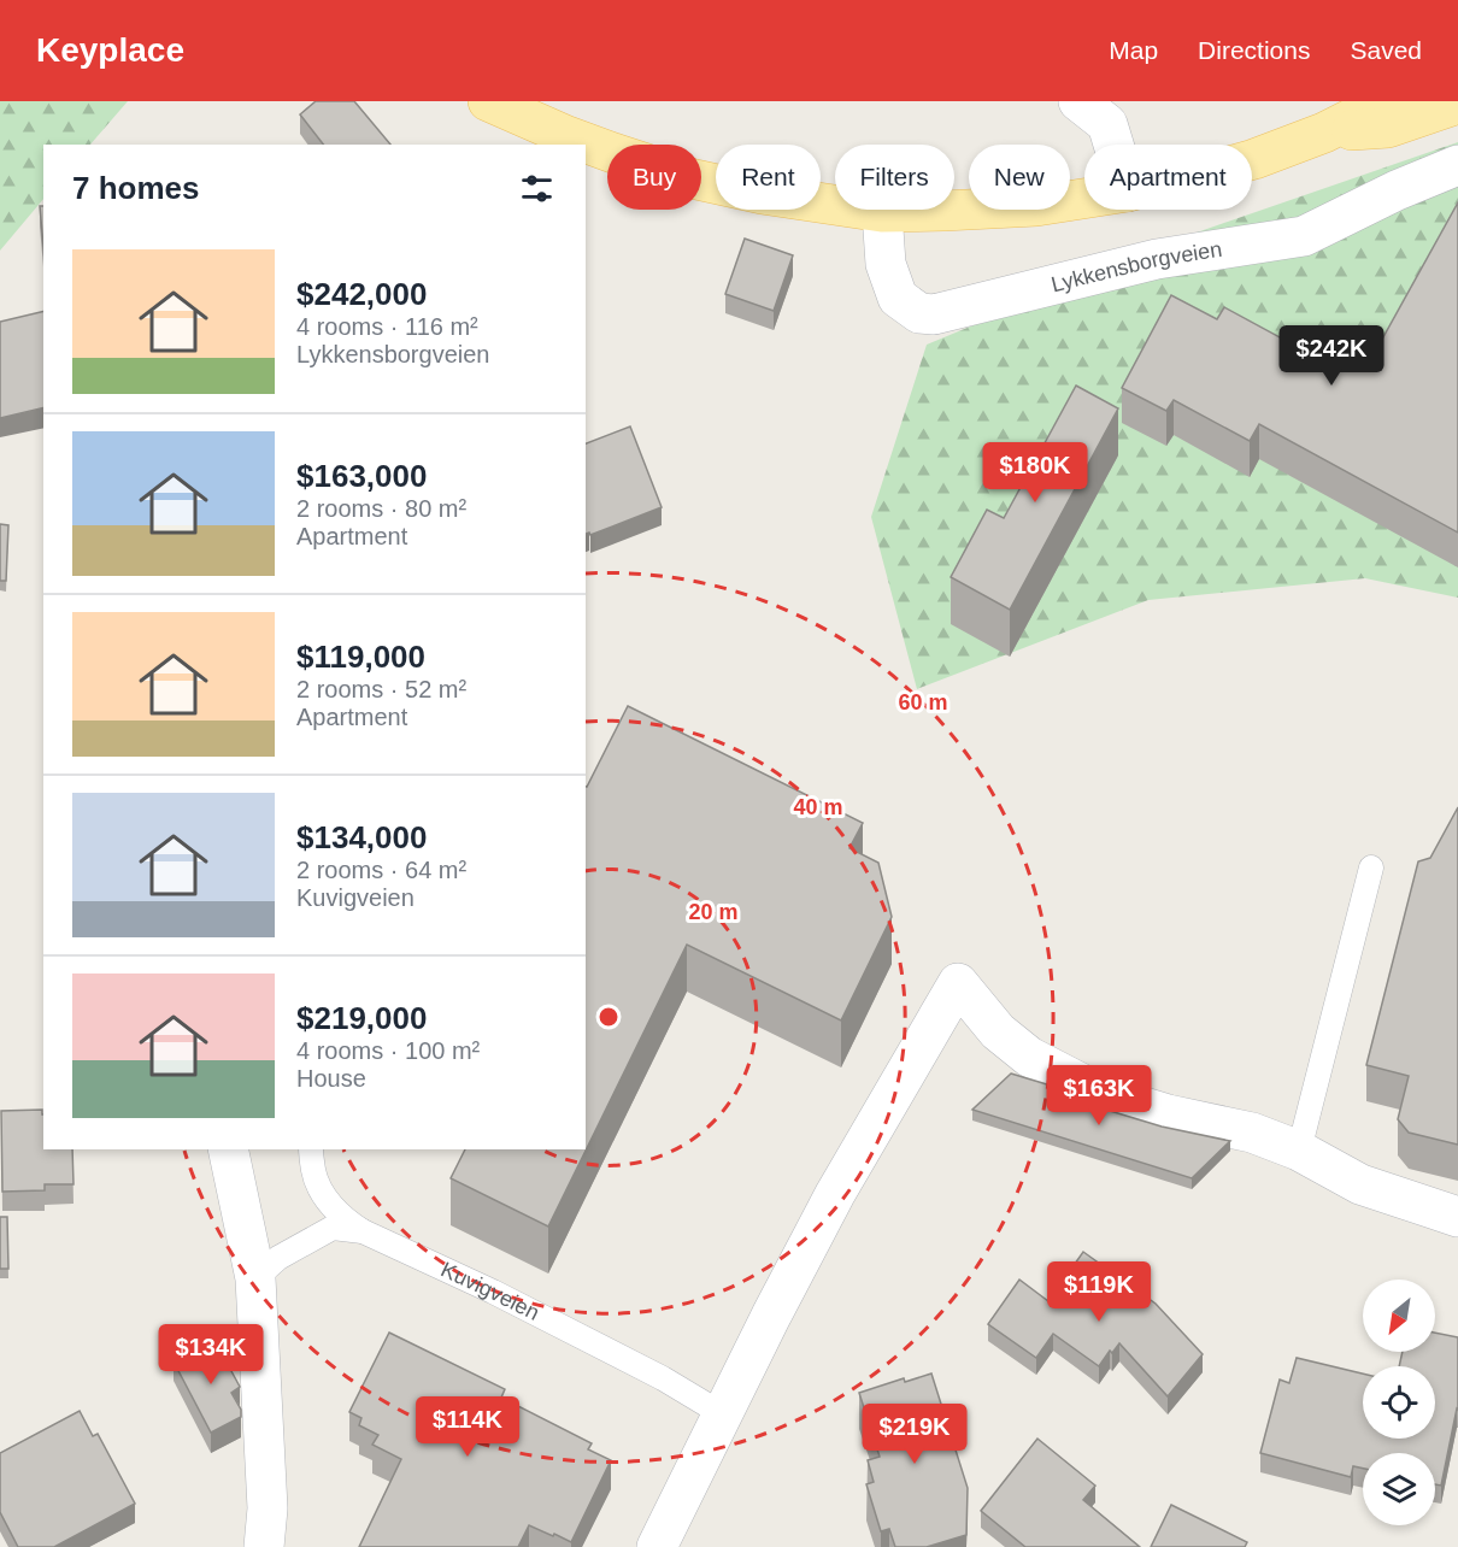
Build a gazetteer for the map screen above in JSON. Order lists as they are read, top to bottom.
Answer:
{
  "streets": {
    "street": ["Lykkensborgveien"],
    "lane": ["Kuvigveien"]
  },
  "north": "bottom left",
  "page": {
    "header": "Keyplace",
    "nav": ["Map", "Directions", "Saved"],
    "chip": [
      "Buy",
      "Rent",
      "Filters",
      "New",
      "Apartment"
    ],
    "heading": "7 homes",
    "list": [
      {
        "name": "$242,000",
        "note": "4 rooms · 116 m² · Lykkensborgveien"
      },
      {
        "name": "$163,000",
        "note": "2 rooms · 80 m² · Apartment"
      },
      {
        "name": "$119,000",
        "note": "2 rooms · 52 m² · Apartment"
      },
      {
        "name": "$134,000",
        "note": "2 rooms · 64 m² · Kuvigveien"
      },
      {
        "name": "$219,000",
        "note": "4 rooms · 100 m² · House"
      }
    ],
    "price": [
      "$242K",
      "$180K",
      "$163K",
      "$119K",
      "$134K",
      "$114K",
      "$219K"
    ]
  },
  "rings": ["60 m", "40 m", "20 m"]
}
